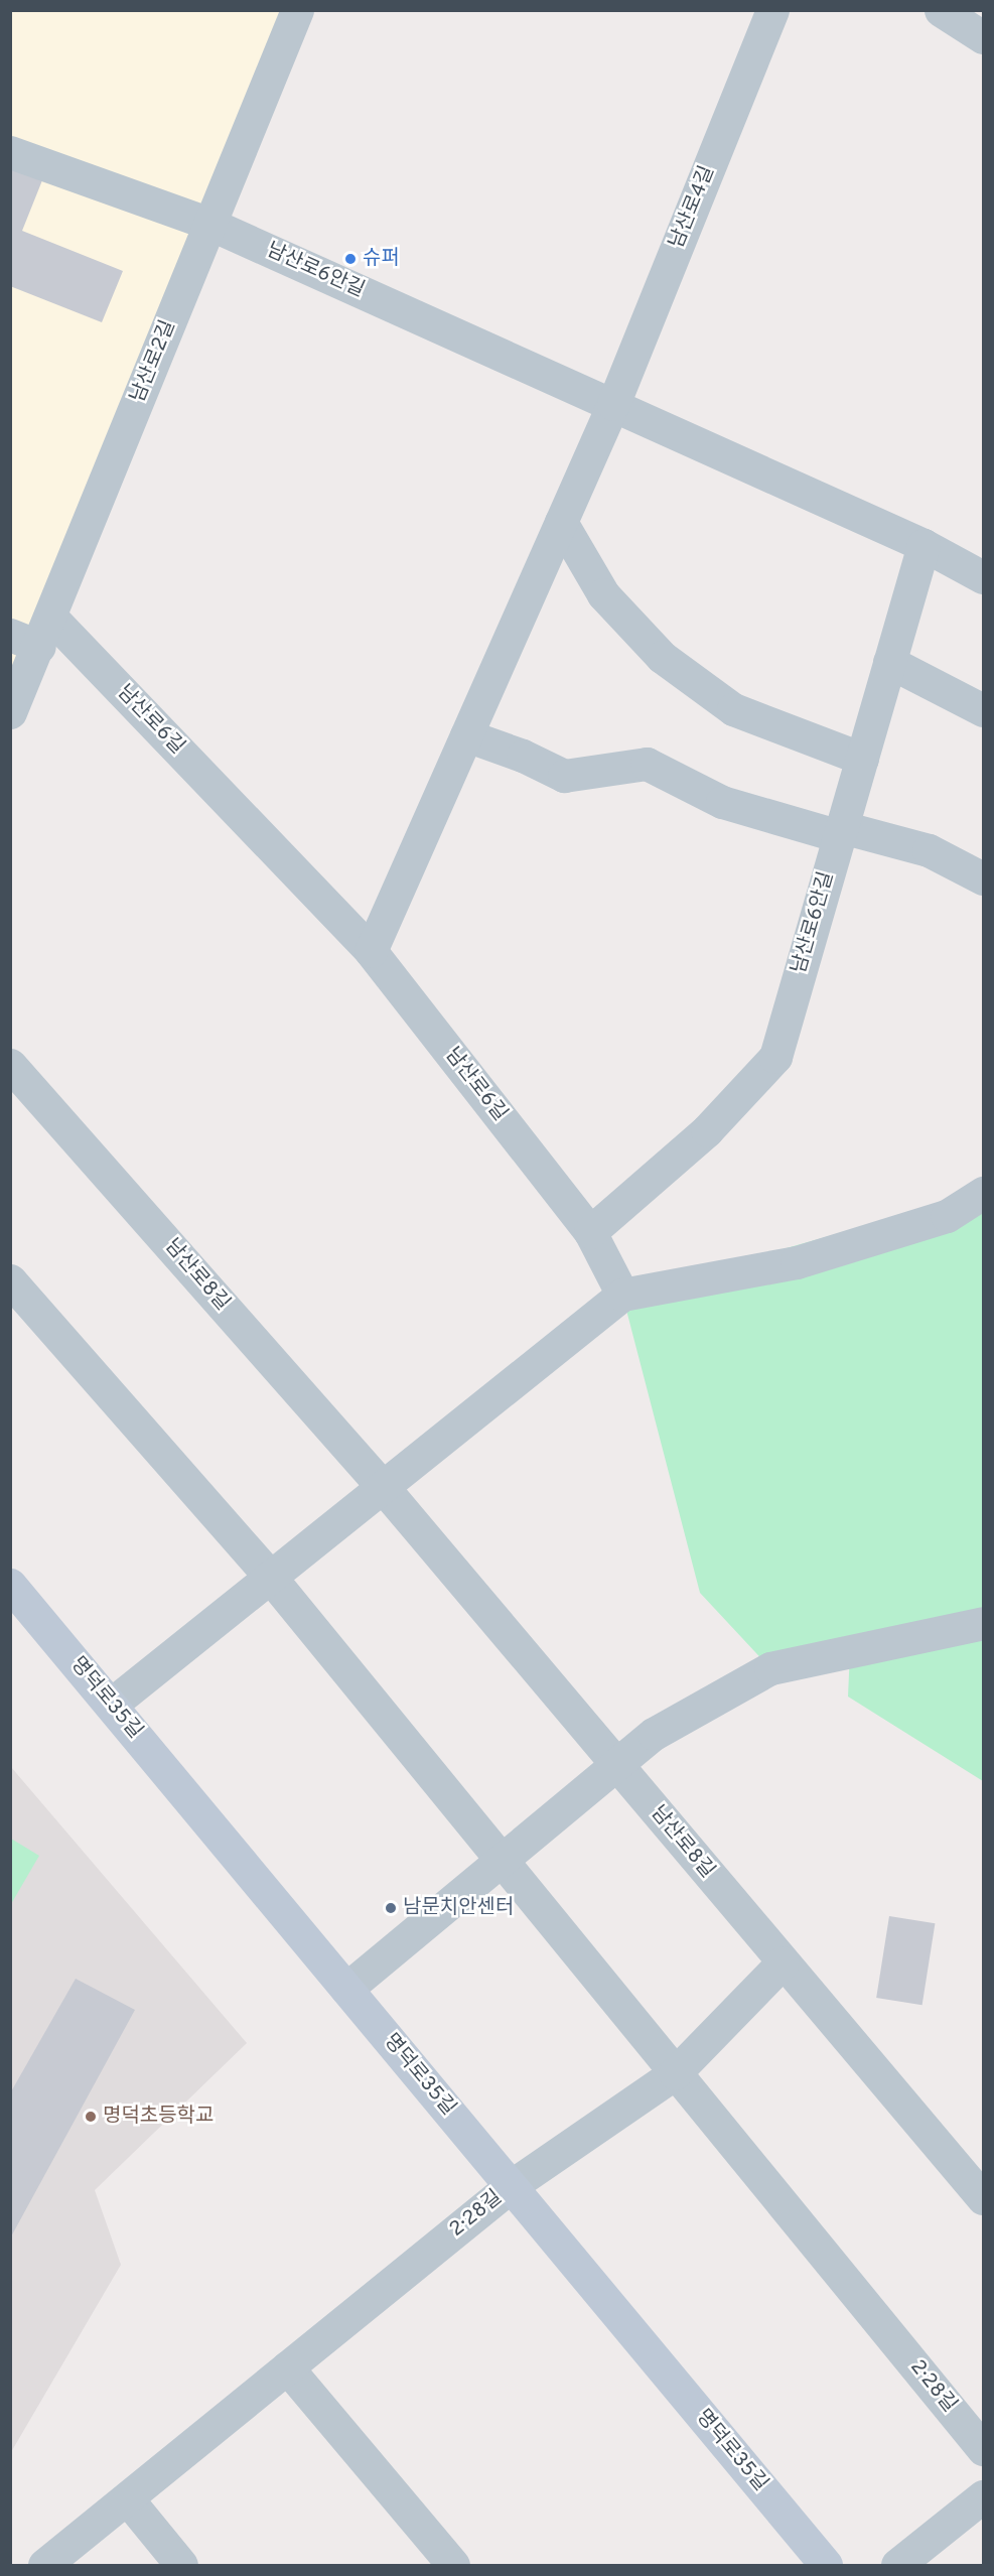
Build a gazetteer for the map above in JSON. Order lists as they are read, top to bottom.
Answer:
{
  "streets": {
    "street": [
      "남산로4길",
      "남산로6안길",
      "남산로2길",
      "남산로6길",
      "남산로8길",
      "명덕로35길",
      "2·28길"
    ]
  },
  "crossings": [
    ["남산로4길", "남산로6안길"],
    ["남산로6안길", "남산로2길"],
    ["남산로6안길", "남산로6길"],
    ["남산로2길", "남산로6길"],
    ["남산로8길", "2·28길"],
    ["명덕로35길", "2·28길"]
  ],
  "places": ["슈퍼", "남문치안센터", "명덕초등학교"]
}
